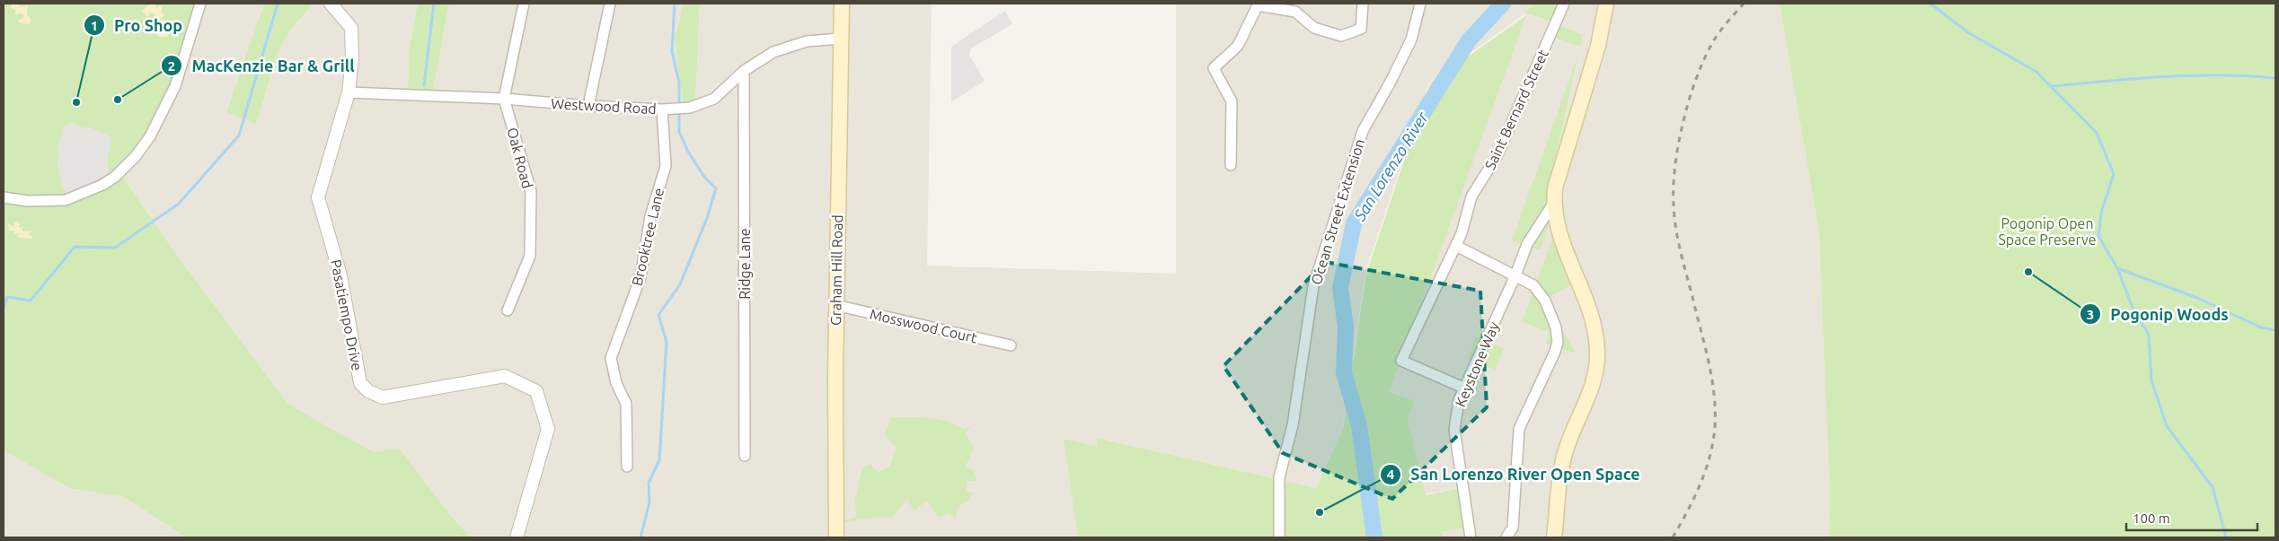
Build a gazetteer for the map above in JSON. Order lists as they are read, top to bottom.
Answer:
{
  "streets": {
    "main road": ["Graham Hill Road"],
    "street": [
      "Westwood Road",
      "Saint Bernard Street",
      "Oak Road",
      "Ocean Street Extension",
      "Brooktree Lane",
      "Ridge Lane",
      "Pasatiempo Drive",
      "Mosswood Court",
      "Keystone Way"
    ]
  },
  "crossings": [
    ["Westwood Road", "Oak Road"],
    ["Westwood Road", "Brooktree Lane"],
    ["Westwood Road", "Ridge Lane"],
    ["Westwood Road", "Graham Hill Road"],
    ["Westwood Road", "Pasatiempo Drive"],
    ["Saint Bernard Street", "Keystone Way"],
    ["Graham Hill Road", "Mosswood Court"]
  ],
  "water": ["San Lorenzo River"],
  "parks": ["Pogonip Open Space Preserve"],
  "places": [
    "MacKenzie Bar & Grill",
    "Pro Shop",
    "Pogonip Woods",
    "San Lorenzo River Open Space"
  ],
  "scale_bar": "100 m"
}
